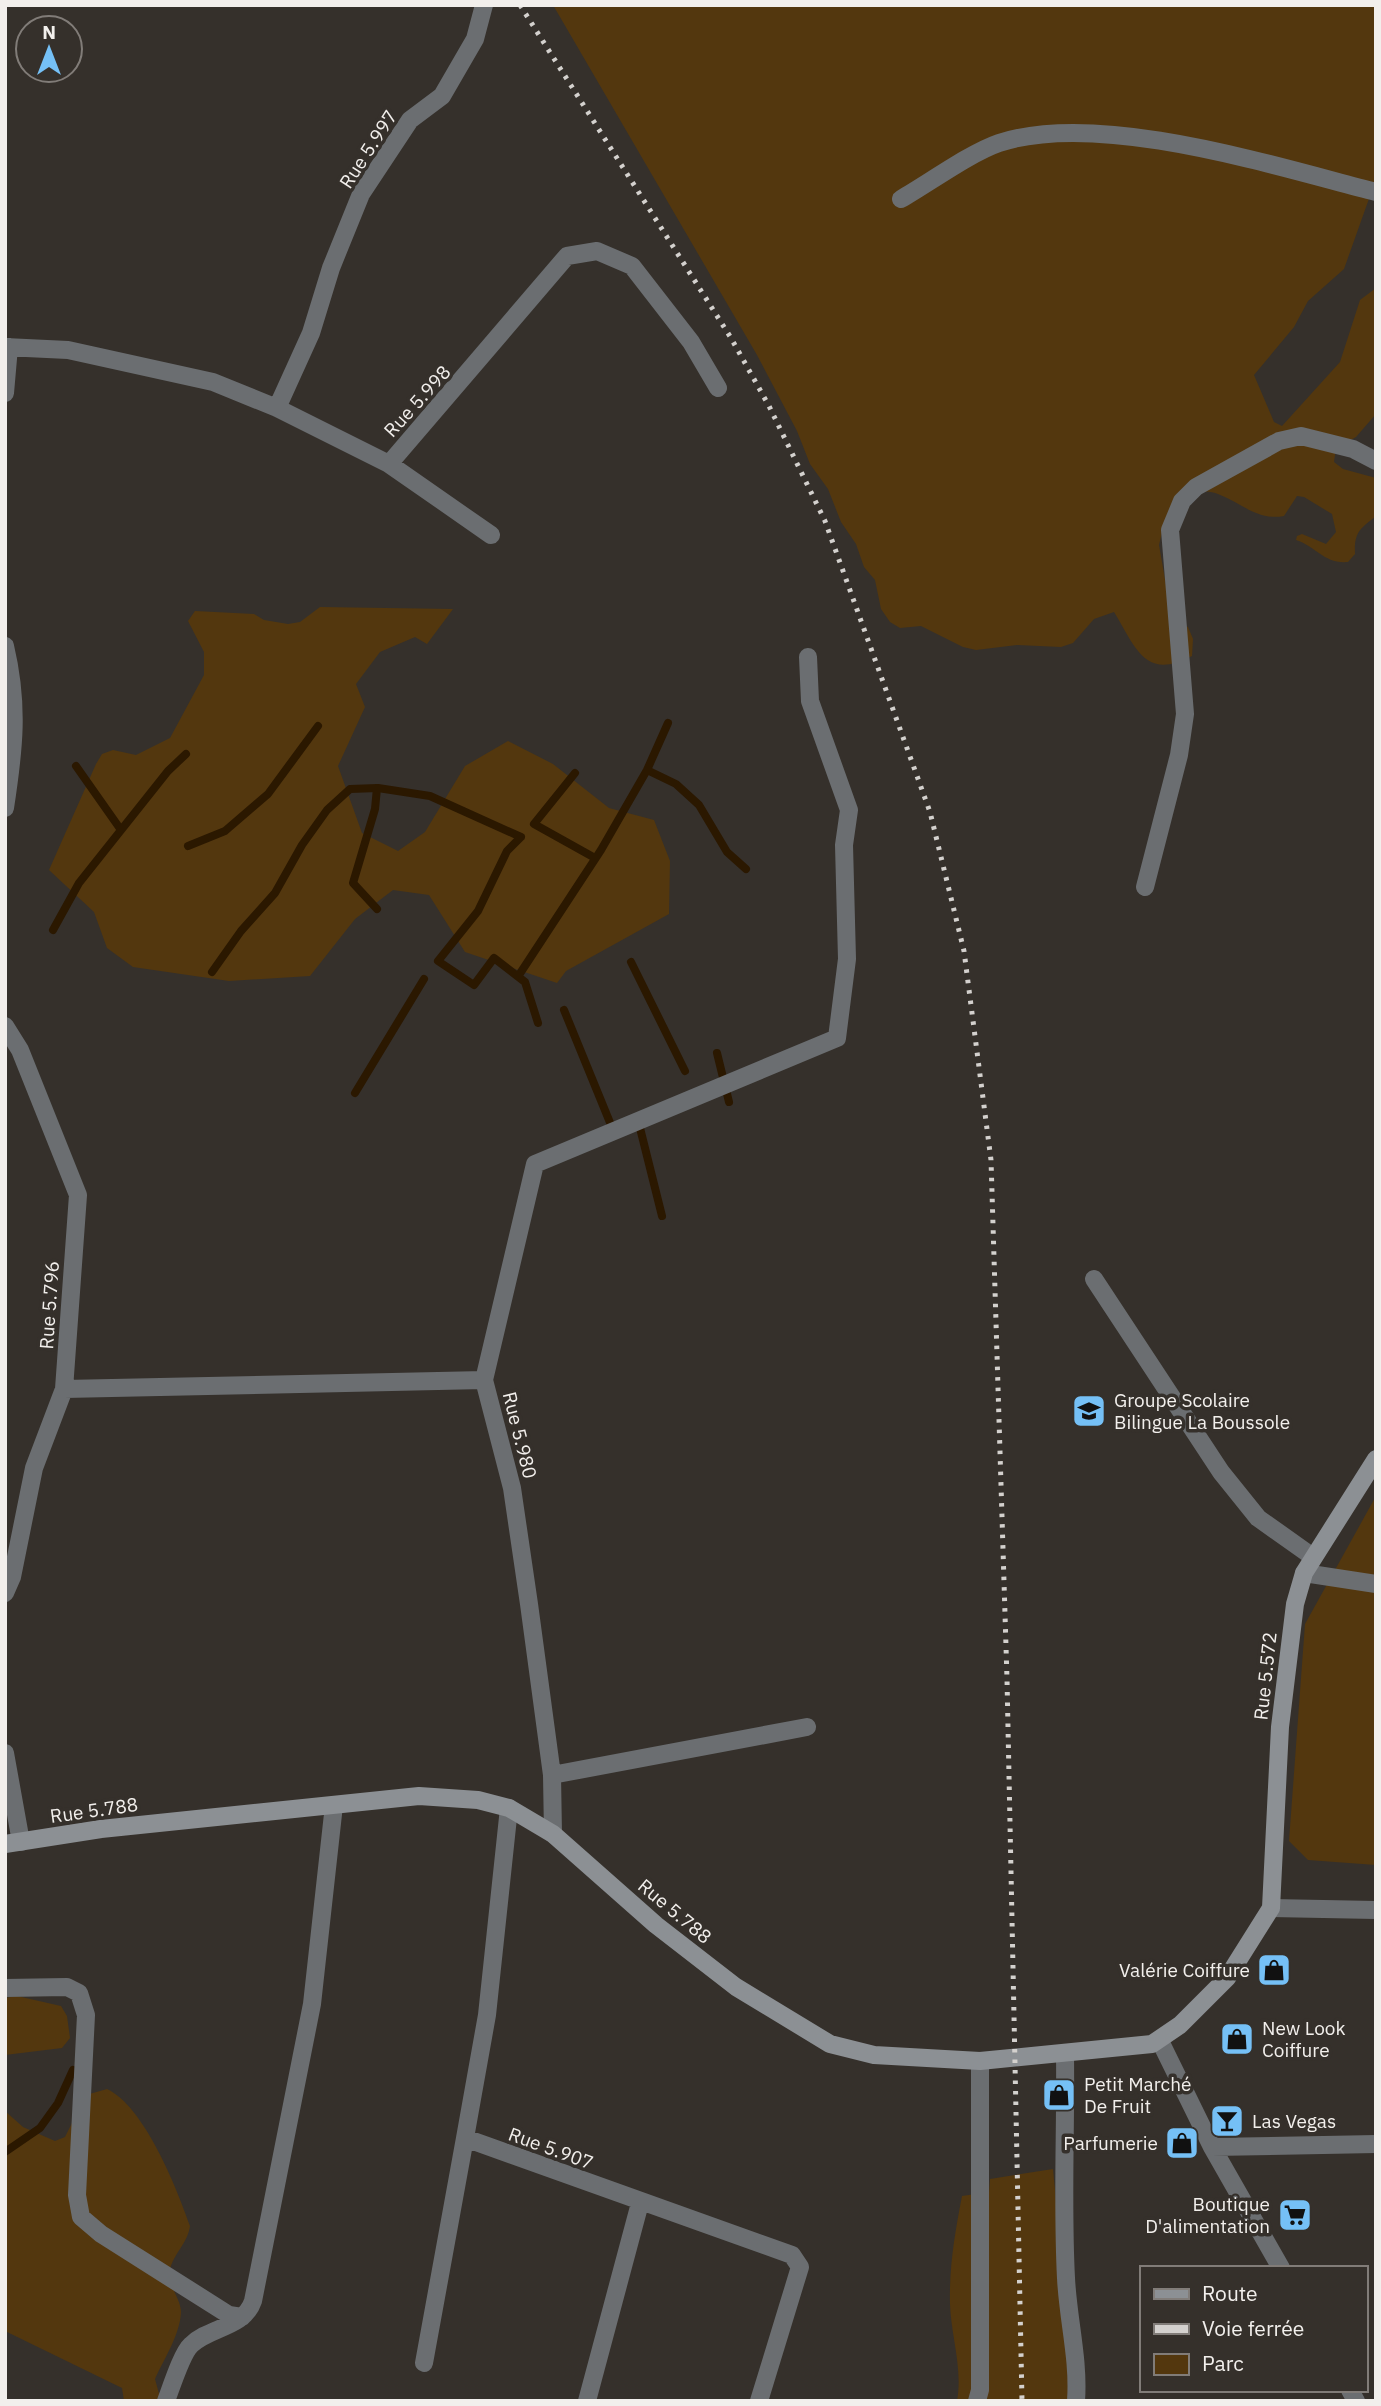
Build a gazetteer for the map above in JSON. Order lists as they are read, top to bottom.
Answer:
{
  "streets": {
    "street": [
      "Rue 5.997",
      "Rue 5.998",
      "Rue 5.796",
      "Rue 5.980",
      "Rue 5.572",
      "Rue 5.788",
      "Rue 5.907"
    ]
  },
  "crossings": [
    ["Rue 5.997", "Rue 5.998"],
    ["Rue 5.796", "Rue 5.980"],
    ["Rue 5.980", "Rue 5.788"]
  ],
  "places": {
    "school or university": ["Groupe Scolaire Bilingue La Boussole"],
    "shop": [
      "Valérie Coiffure",
      "New Look Coiffure",
      "Petit Marché De Fruit",
      "Parfumerie"
    ],
    "bar": ["Las Vegas"],
    "supermarket": ["Boutique D'alimentation"]
  },
  "legend": ["Route", "Voie ferrée", "Parc"],
  "north": "top"
}
